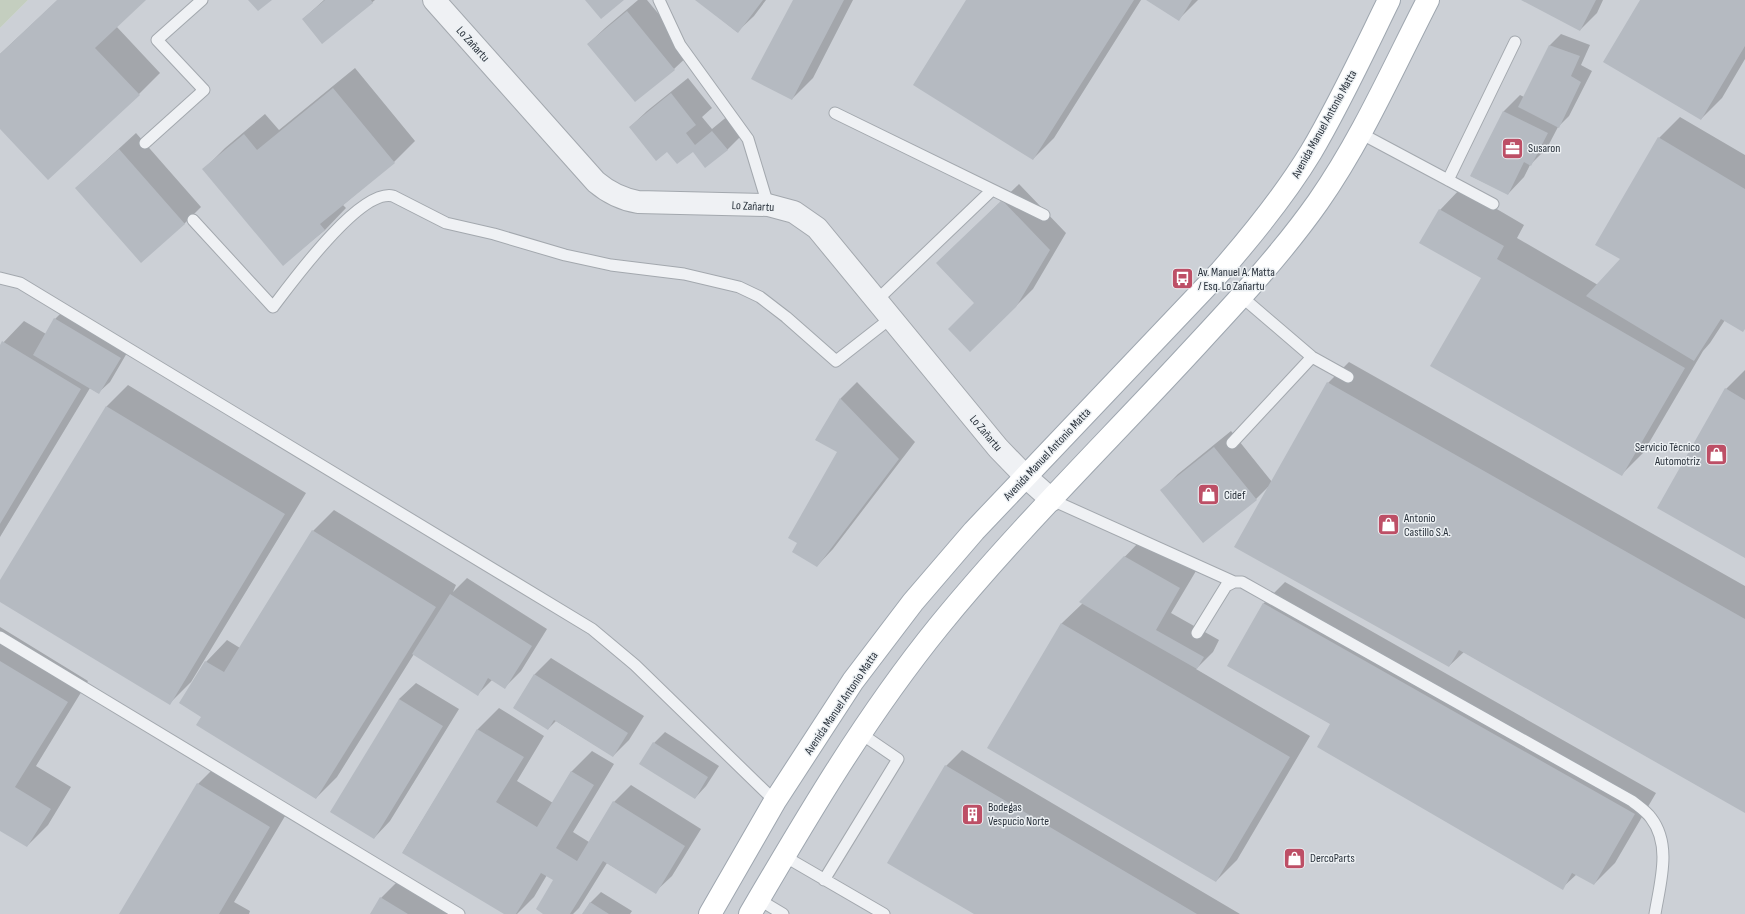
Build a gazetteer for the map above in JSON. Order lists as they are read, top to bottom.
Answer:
{
  "streets": {
    "main road": ["Avenida Manuel Antonio Matta"],
    "street": ["Lo Zañartu"]
  },
  "crossings": [
    ["Lo Zañartu", "Avenida Manuel Antonio Matta"]
  ],
  "places": {
    "office": ["Susaron"],
    "bus stop": ["Av. Manuel A. Matta / Esq. Lo Zañartu"],
    "shop": [
      "Servicio Técnico Automotriz",
      "Cidef",
      "Antonio Castillo S.A.",
      "DercoParts"
    ],
    "building": ["Bodegas Vespucio Norte"]
  }
}
